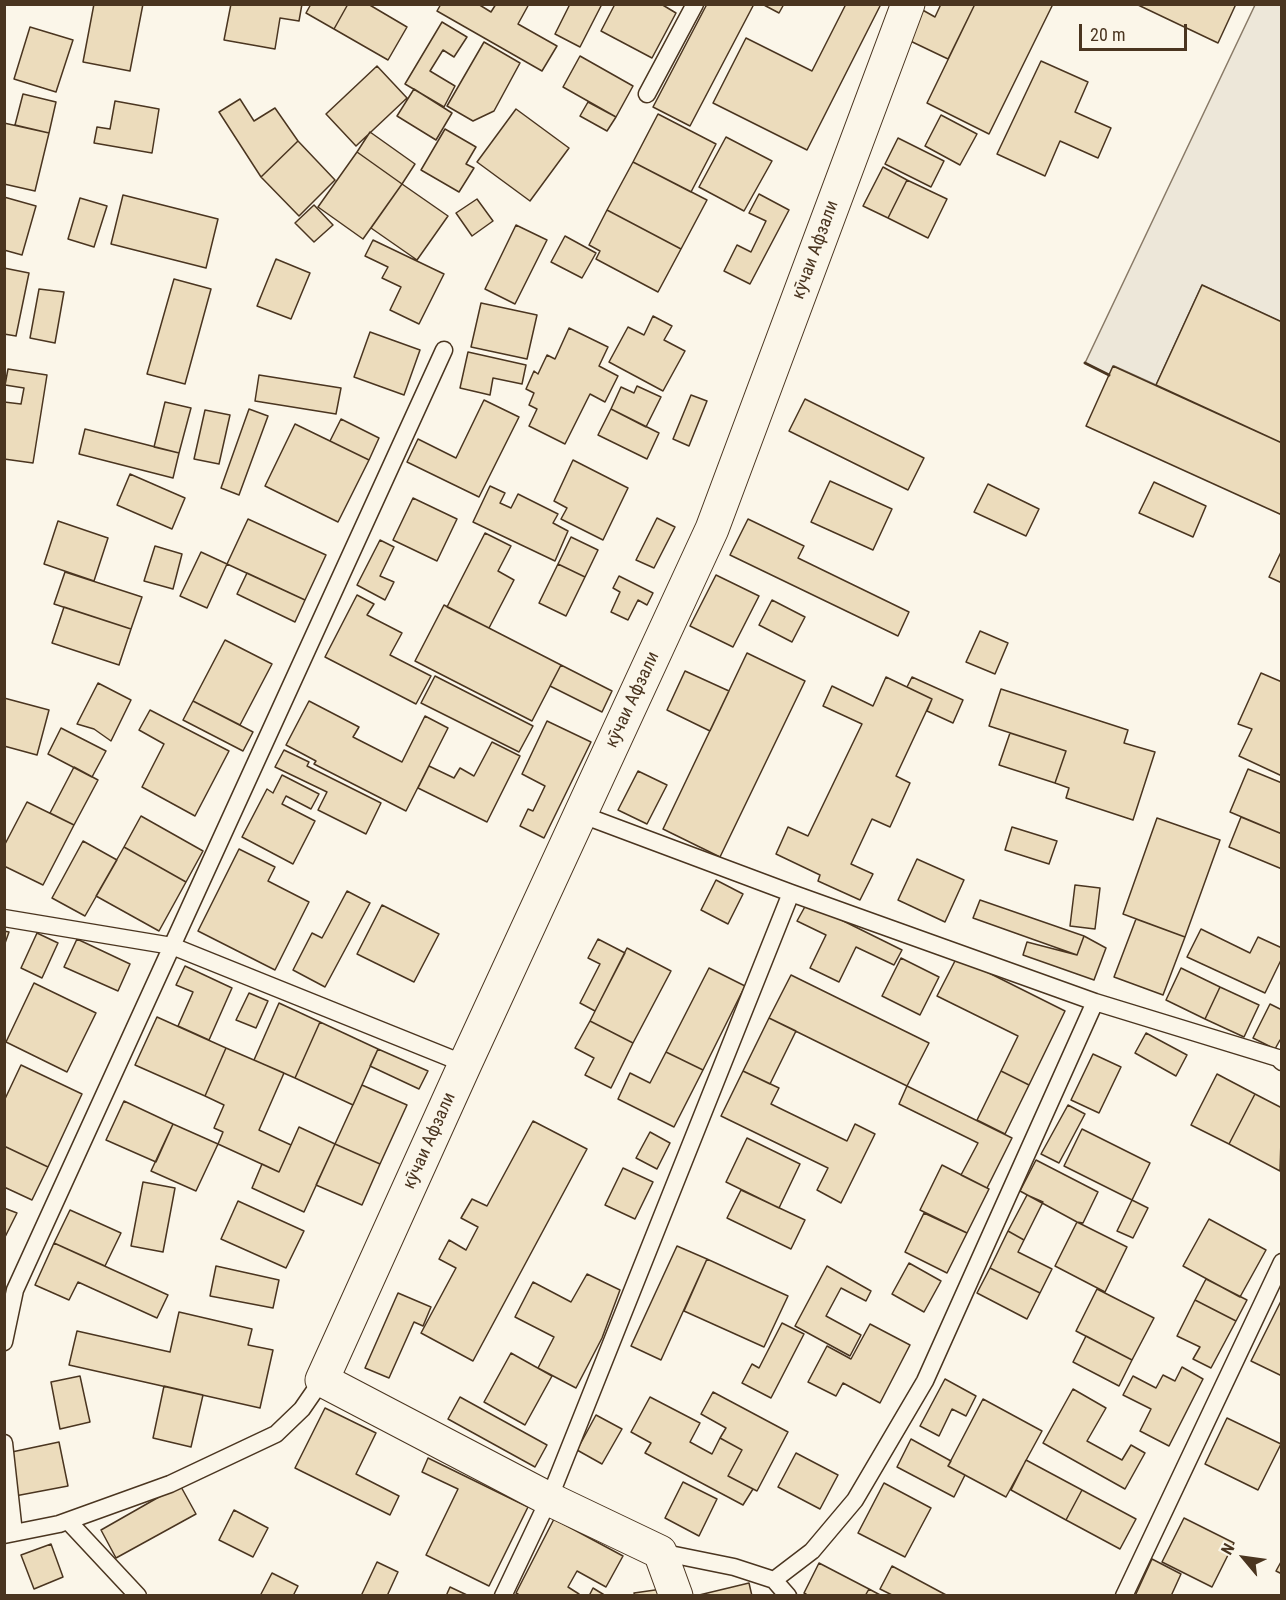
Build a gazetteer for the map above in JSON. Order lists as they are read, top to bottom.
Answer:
{
  "streets": {
    "street": ["кӯчаи Афзали"]
  },
  "scale_bar": "20 m",
  "north": "top left"
}
